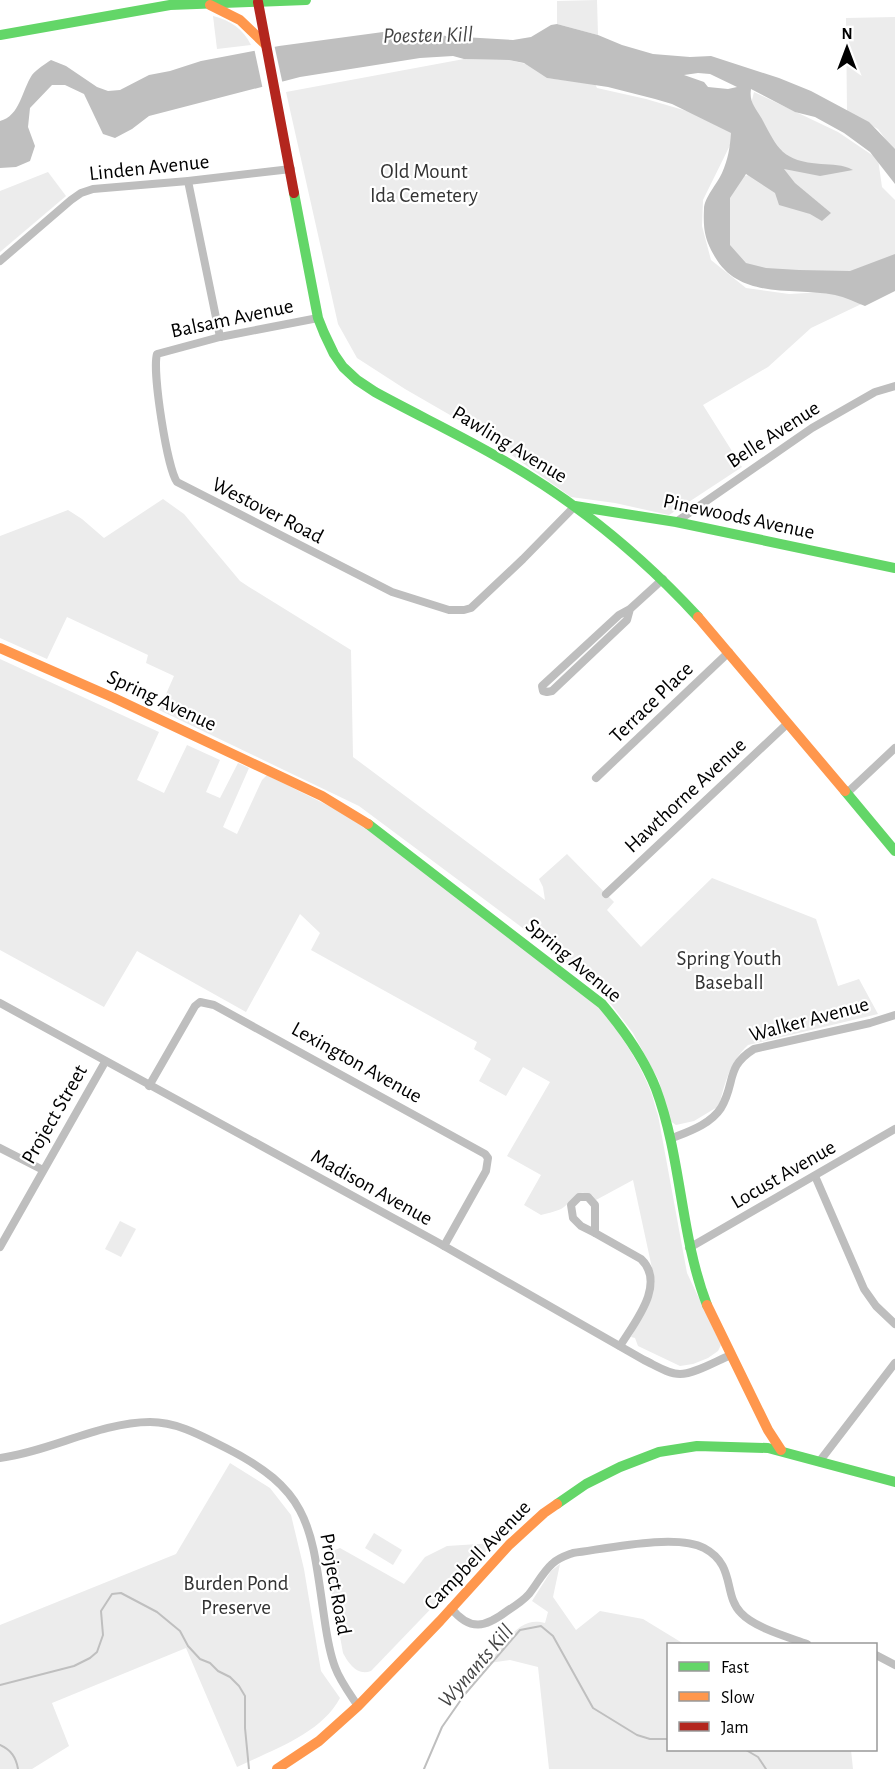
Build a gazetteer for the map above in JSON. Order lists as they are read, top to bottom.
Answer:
{
  "streets": {
    "street": [
      "Linden Avenue",
      "Balsam Avenue",
      "Belle Avenue",
      "Pawling Avenue",
      "Westover Road",
      "Pinewoods Avenue",
      "Spring Avenue",
      "Terrace Place",
      "Hawthorne Avenue",
      "Walker Avenue",
      "Lexington Avenue",
      "Project Street",
      "Locust Avenue",
      "Madison Avenue",
      "Campbell Avenue",
      "Project Road"
    ]
  },
  "crossings": [
    ["Linden Avenue", "Pawling Avenue"],
    ["Balsam Avenue", "Pawling Avenue"],
    ["Balsam Avenue", "Westover Road"],
    ["Belle Avenue", "Pinewoods Avenue"],
    ["Pawling Avenue", "Westover Road"],
    ["Pawling Avenue", "Pinewoods Avenue"],
    ["Pawling Avenue", "Terrace Place"],
    ["Pawling Avenue", "Hawthorne Avenue"],
    ["Westover Road", "Pinewoods Avenue"],
    ["Spring Avenue", "Walker Avenue"],
    ["Spring Avenue", "Locust Avenue"],
    ["Spring Avenue", "Madison Avenue"],
    ["Spring Avenue", "Campbell Avenue"],
    ["Lexington Avenue", "Madison Avenue"],
    ["Project Street", "Madison Avenue"],
    ["Campbell Avenue", "Project Road"]
  ],
  "water": ["Poesten Kill", "Wynants Kill"],
  "parks": ["Old Mount Ida Cemetery", "Spring Youth Baseball", "Burden Pond Preserve"],
  "legend": ["Fast", "Slow", "Jam"],
  "north": "top"
}
